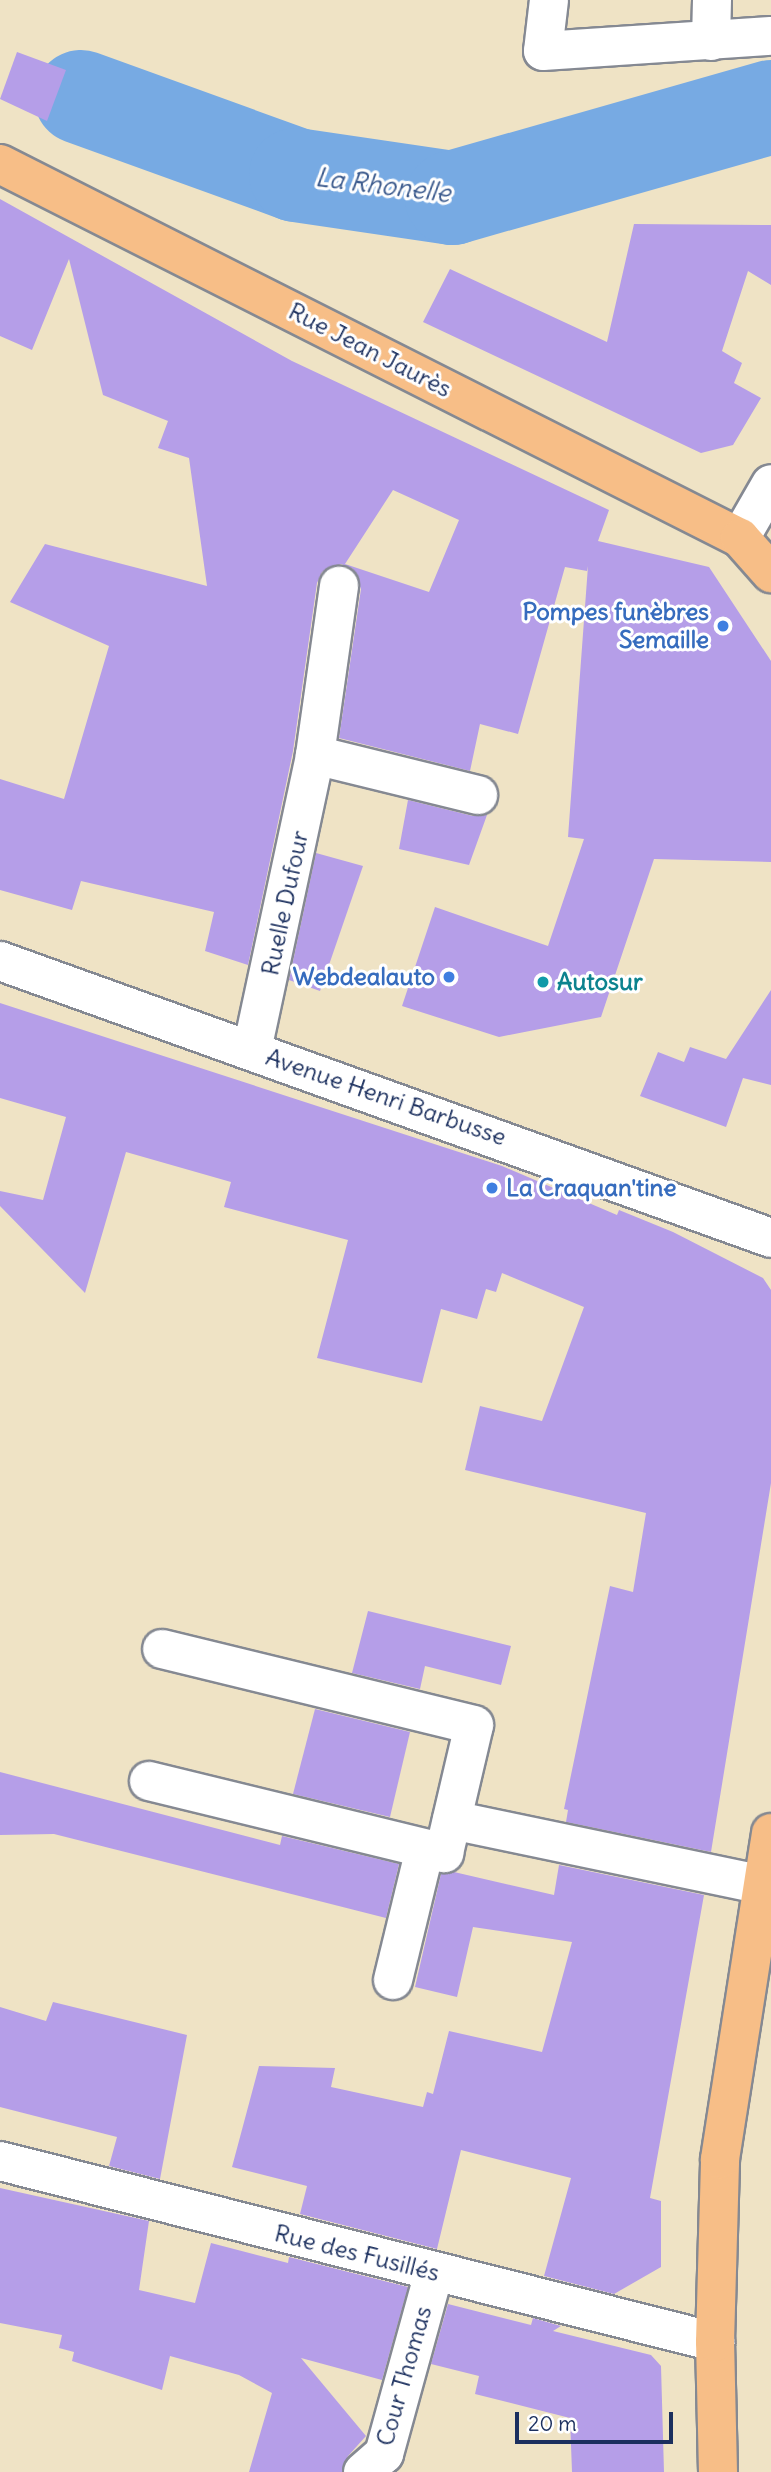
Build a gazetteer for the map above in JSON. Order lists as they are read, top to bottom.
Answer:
{
  "streets": {
    "main road": ["Rue Jean Jaurès"],
    "street": [
      "Ruelle Dufour",
      "Avenue Henri Barbusse",
      "Rue des Fusillés",
      "Cour Thomas"
    ]
  },
  "crossings": [
    ["Ruelle Dufour", "Avenue Henri Barbusse"],
    ["Rue des Fusillés", "Cour Thomas"]
  ],
  "water": ["La Rhonelle"],
  "places": [
    "Pompes funèbres Semaille",
    "Webdealauto",
    "Autosur",
    "La Craquan'tine"
  ],
  "scale_bar": "20 m"
}
